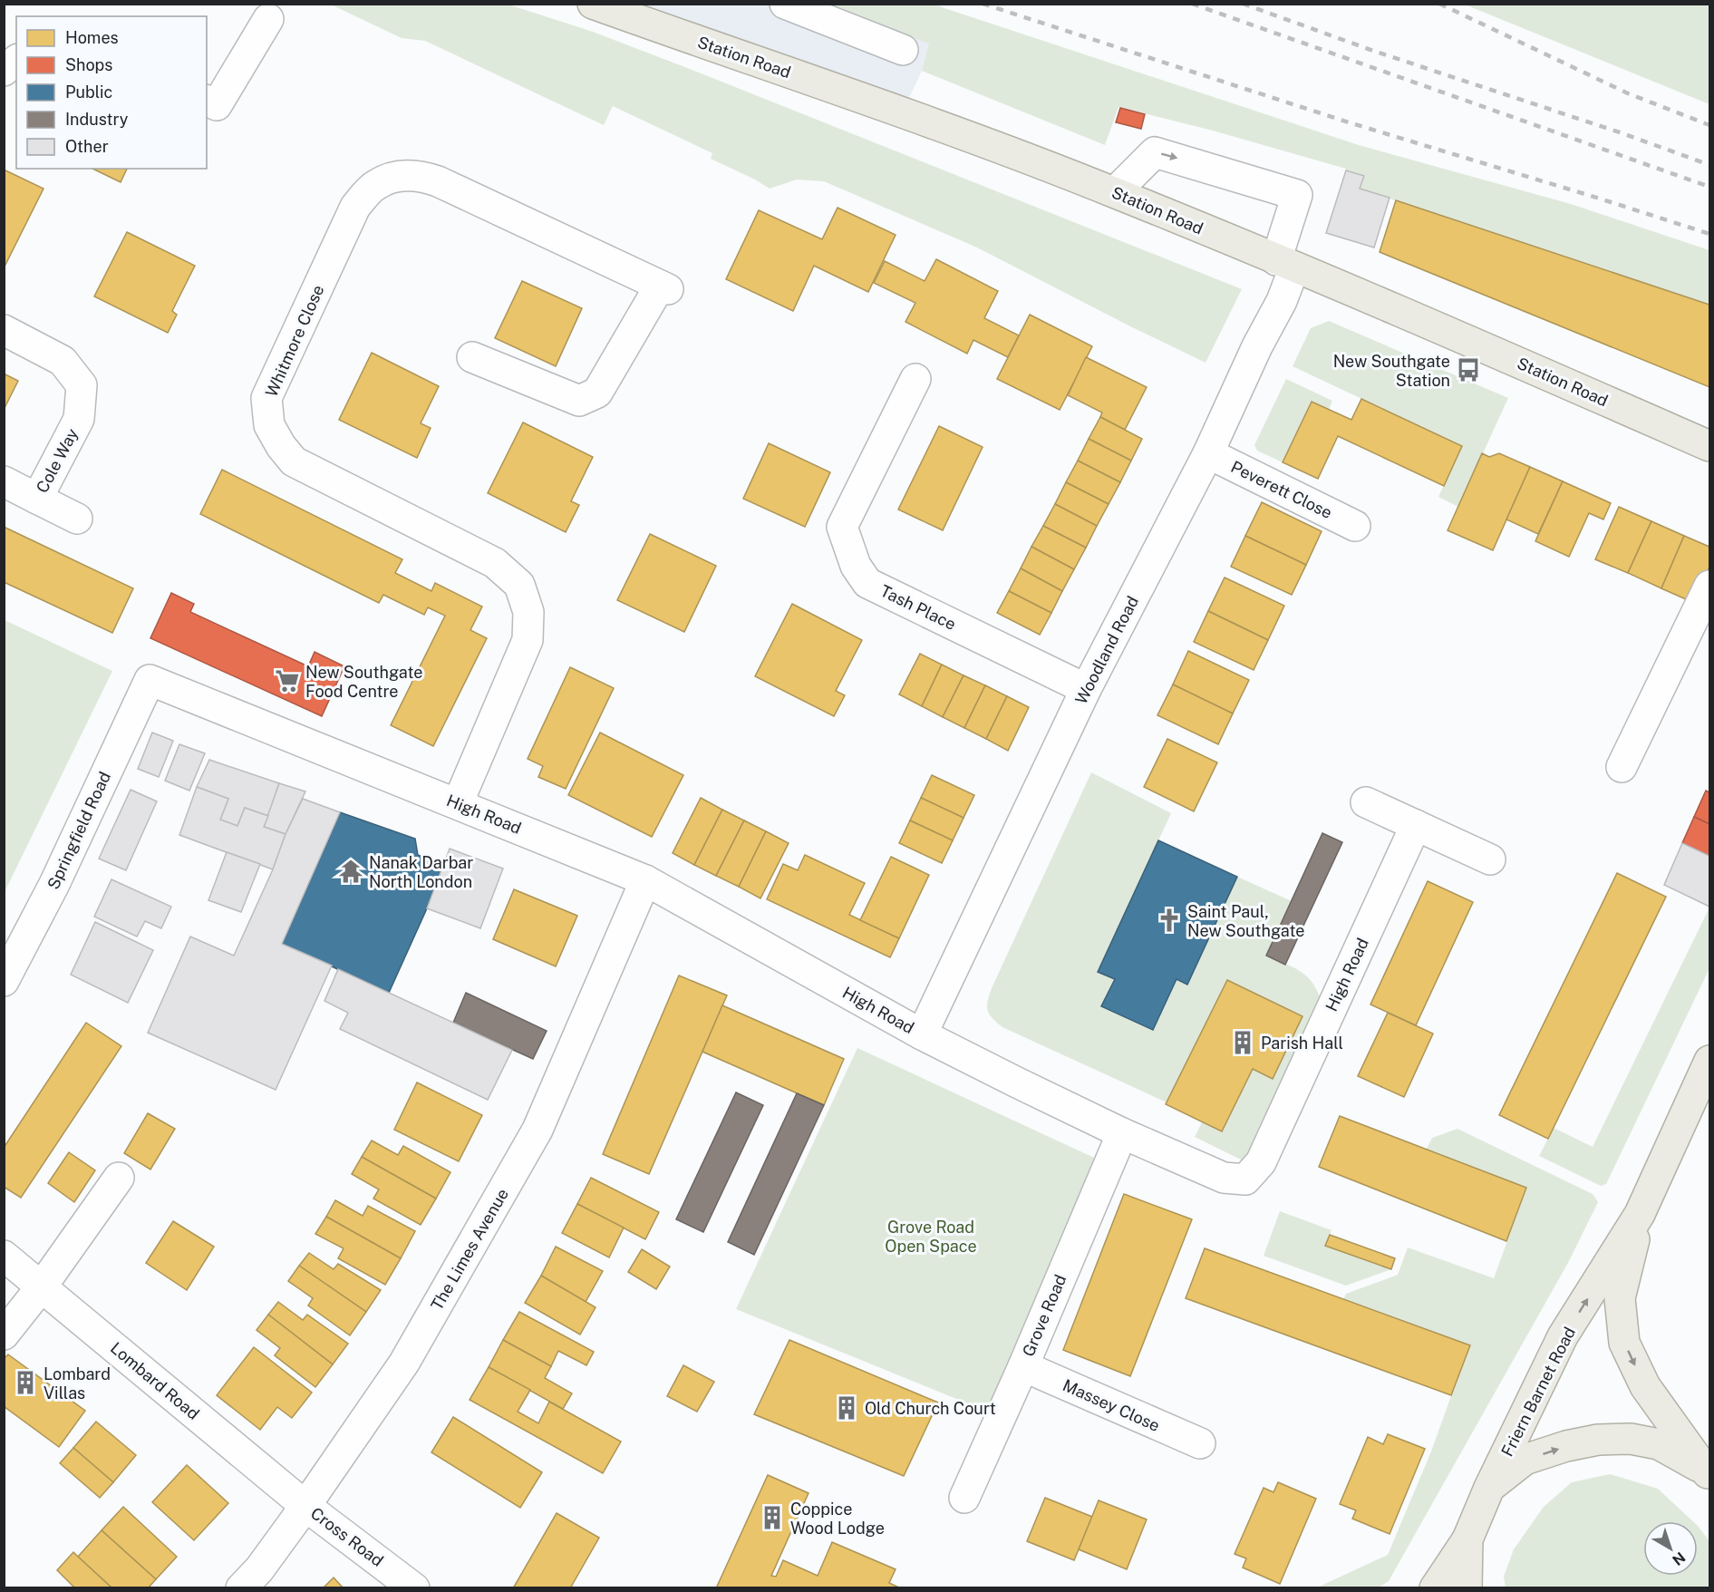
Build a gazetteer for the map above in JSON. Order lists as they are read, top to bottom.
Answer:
{
  "streets": {
    "main road": ["Station Road", "Friern Barnet Road"],
    "street": [
      "Whitmore Close",
      "Cole Way",
      "Peverett Close",
      "Tash Place",
      "Woodland Road",
      "High Road",
      "Springfield Road",
      "The Limes Avenue",
      "Grove Road",
      "Lombard Road",
      "Massey Close",
      "Cross Road"
    ]
  },
  "crossings": [
    ["Station Road", "Woodland Road"],
    ["Whitmore Close", "High Road"],
    ["Peverett Close", "Woodland Road"],
    ["Tash Place", "Woodland Road"],
    ["Woodland Road", "High Road"],
    ["High Road", "Springfield Road"],
    ["High Road", "The Limes Avenue"],
    ["High Road", "Grove Road"],
    ["The Limes Avenue", "Lombard Road"],
    ["The Limes Avenue", "Cross Road"],
    ["Grove Road", "Massey Close"],
    ["Lombard Road", "Cross Road"]
  ],
  "parks": ["Grove Road Open Space"],
  "places": {
    "bus stop": ["New Southgate Station"],
    "supermarket": ["New Southgate Food Centre"],
    "temple": ["Nanak Darbar North London"],
    "church": ["Saint Paul, New Southgate"],
    "building": [
      "Parish Hall",
      "Lombard Villas",
      "Old Church Court",
      "Coppice Wood Lodge"
    ]
  },
  "legend": [
    "Homes",
    "Shops",
    "Public",
    "Industry",
    "Other"
  ],
  "north": "bottom right"
}
